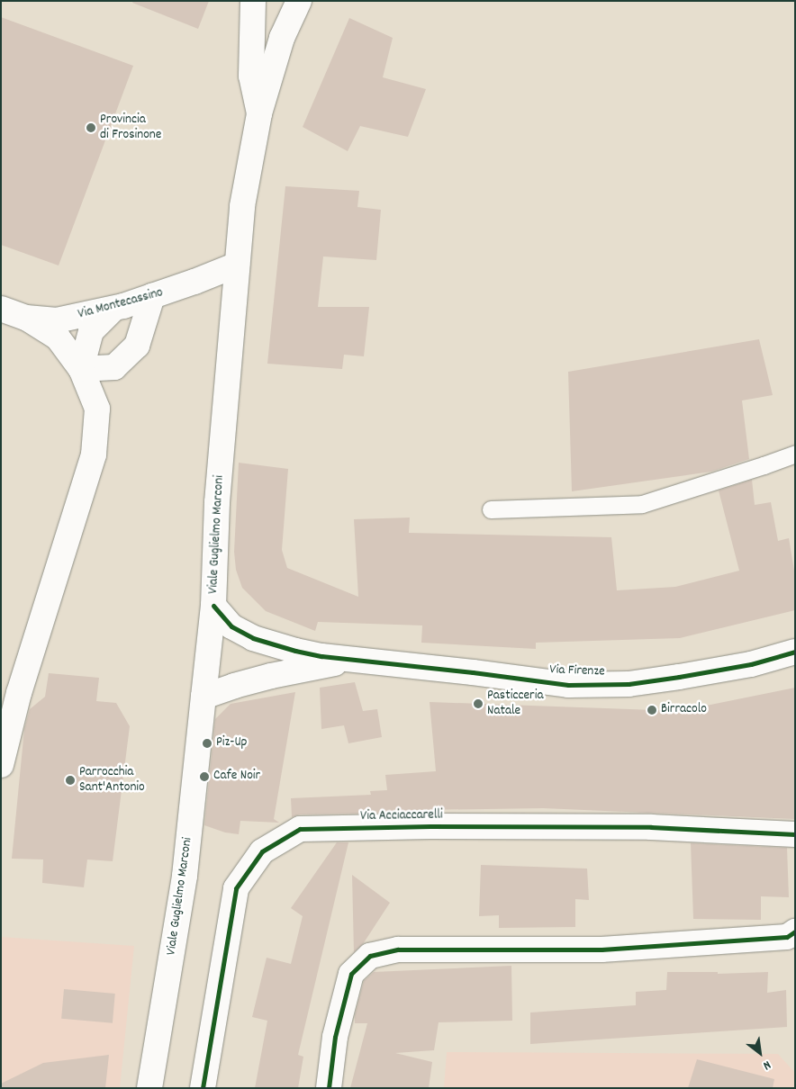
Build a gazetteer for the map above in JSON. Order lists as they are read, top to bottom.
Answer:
{
  "streets": {
    "street": [
      "Via Montecassino",
      "Viale Guglielmo Marconi",
      "Via Firenze",
      "Via Acciaccarelli"
    ]
  },
  "crossings": [
    ["Via Montecassino", "Viale Guglielmo Marconi"],
    ["Viale Guglielmo Marconi", "Via Firenze"]
  ],
  "places": [
    "Provincia di Frosinone",
    "Pasticceria Natale",
    "Birracolo",
    "Piz-Up",
    "Cafe Noir",
    "Parrocchia Sant'Antonio"
  ],
  "north": "bottom right"
}
